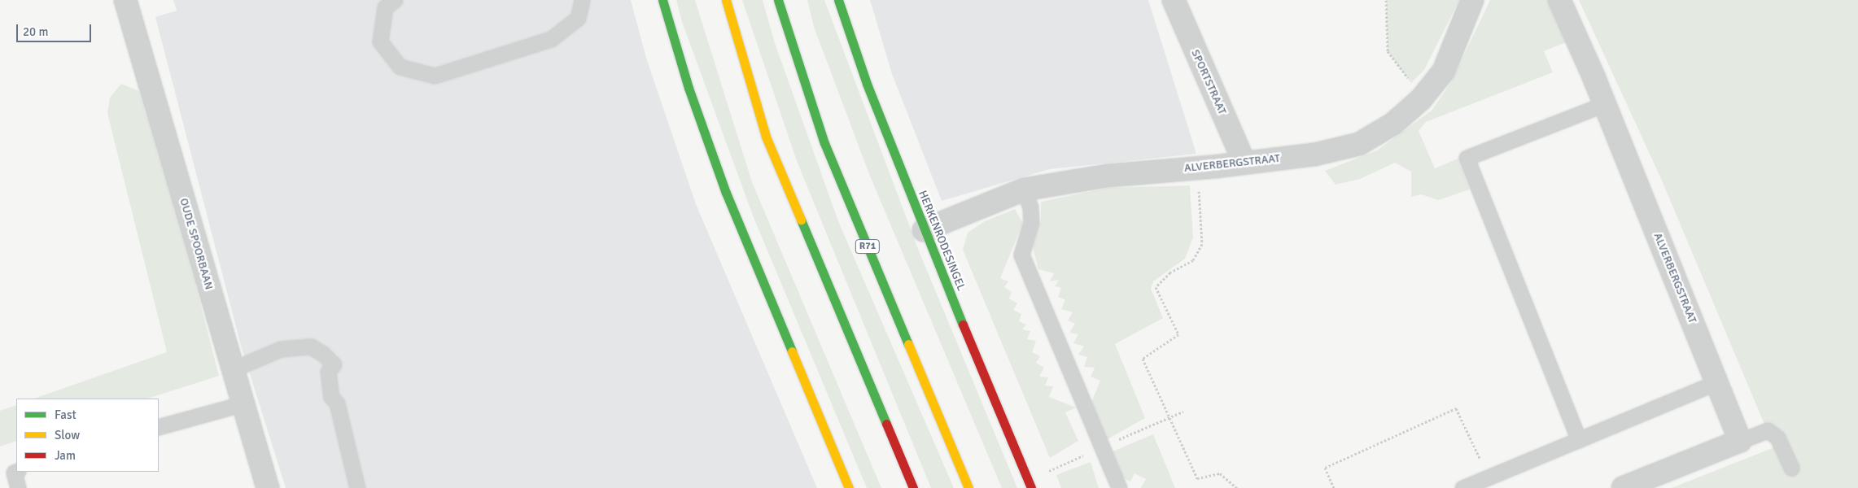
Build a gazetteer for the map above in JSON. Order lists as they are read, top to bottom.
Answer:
{
  "streets": {
    "main road": ["HERKENRODESINGEL", "R71"],
    "street": ["SPORTSTRAAT", "ALVERBERGSTRAAT", "OUDE SPOORBAAN"]
  },
  "crossings": [
    ["SPORTSTRAAT", "ALVERBERGSTRAAT"],
    ["ALVERBERGSTRAAT", "HERKENRODESINGEL"]
  ],
  "legend": ["Fast", "Slow", "Jam"],
  "scale_bar": "20 m"
}
